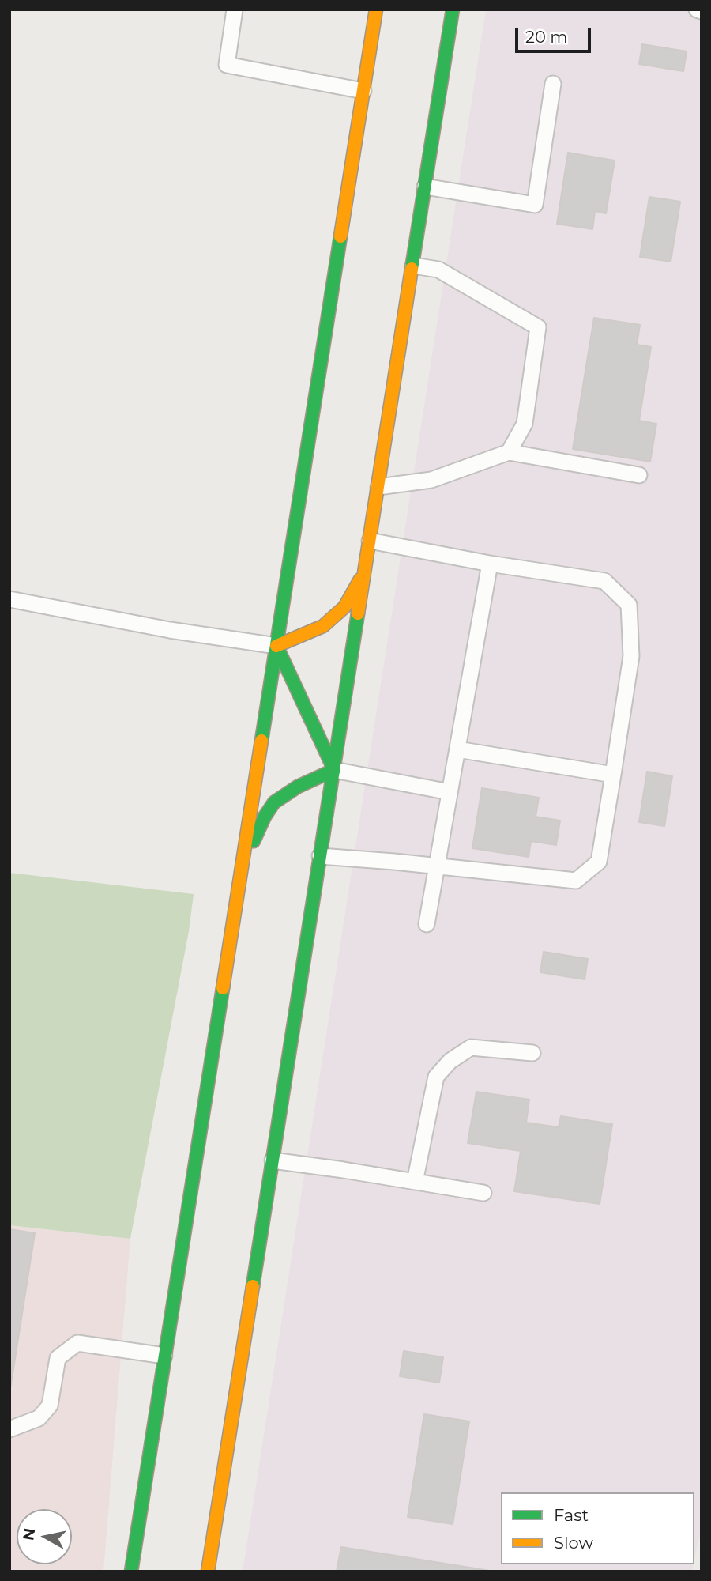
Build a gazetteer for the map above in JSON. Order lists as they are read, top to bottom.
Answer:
{
  "legend": ["Fast", "Slow"],
  "scale_bar": "20 m",
  "north": "left"
}
